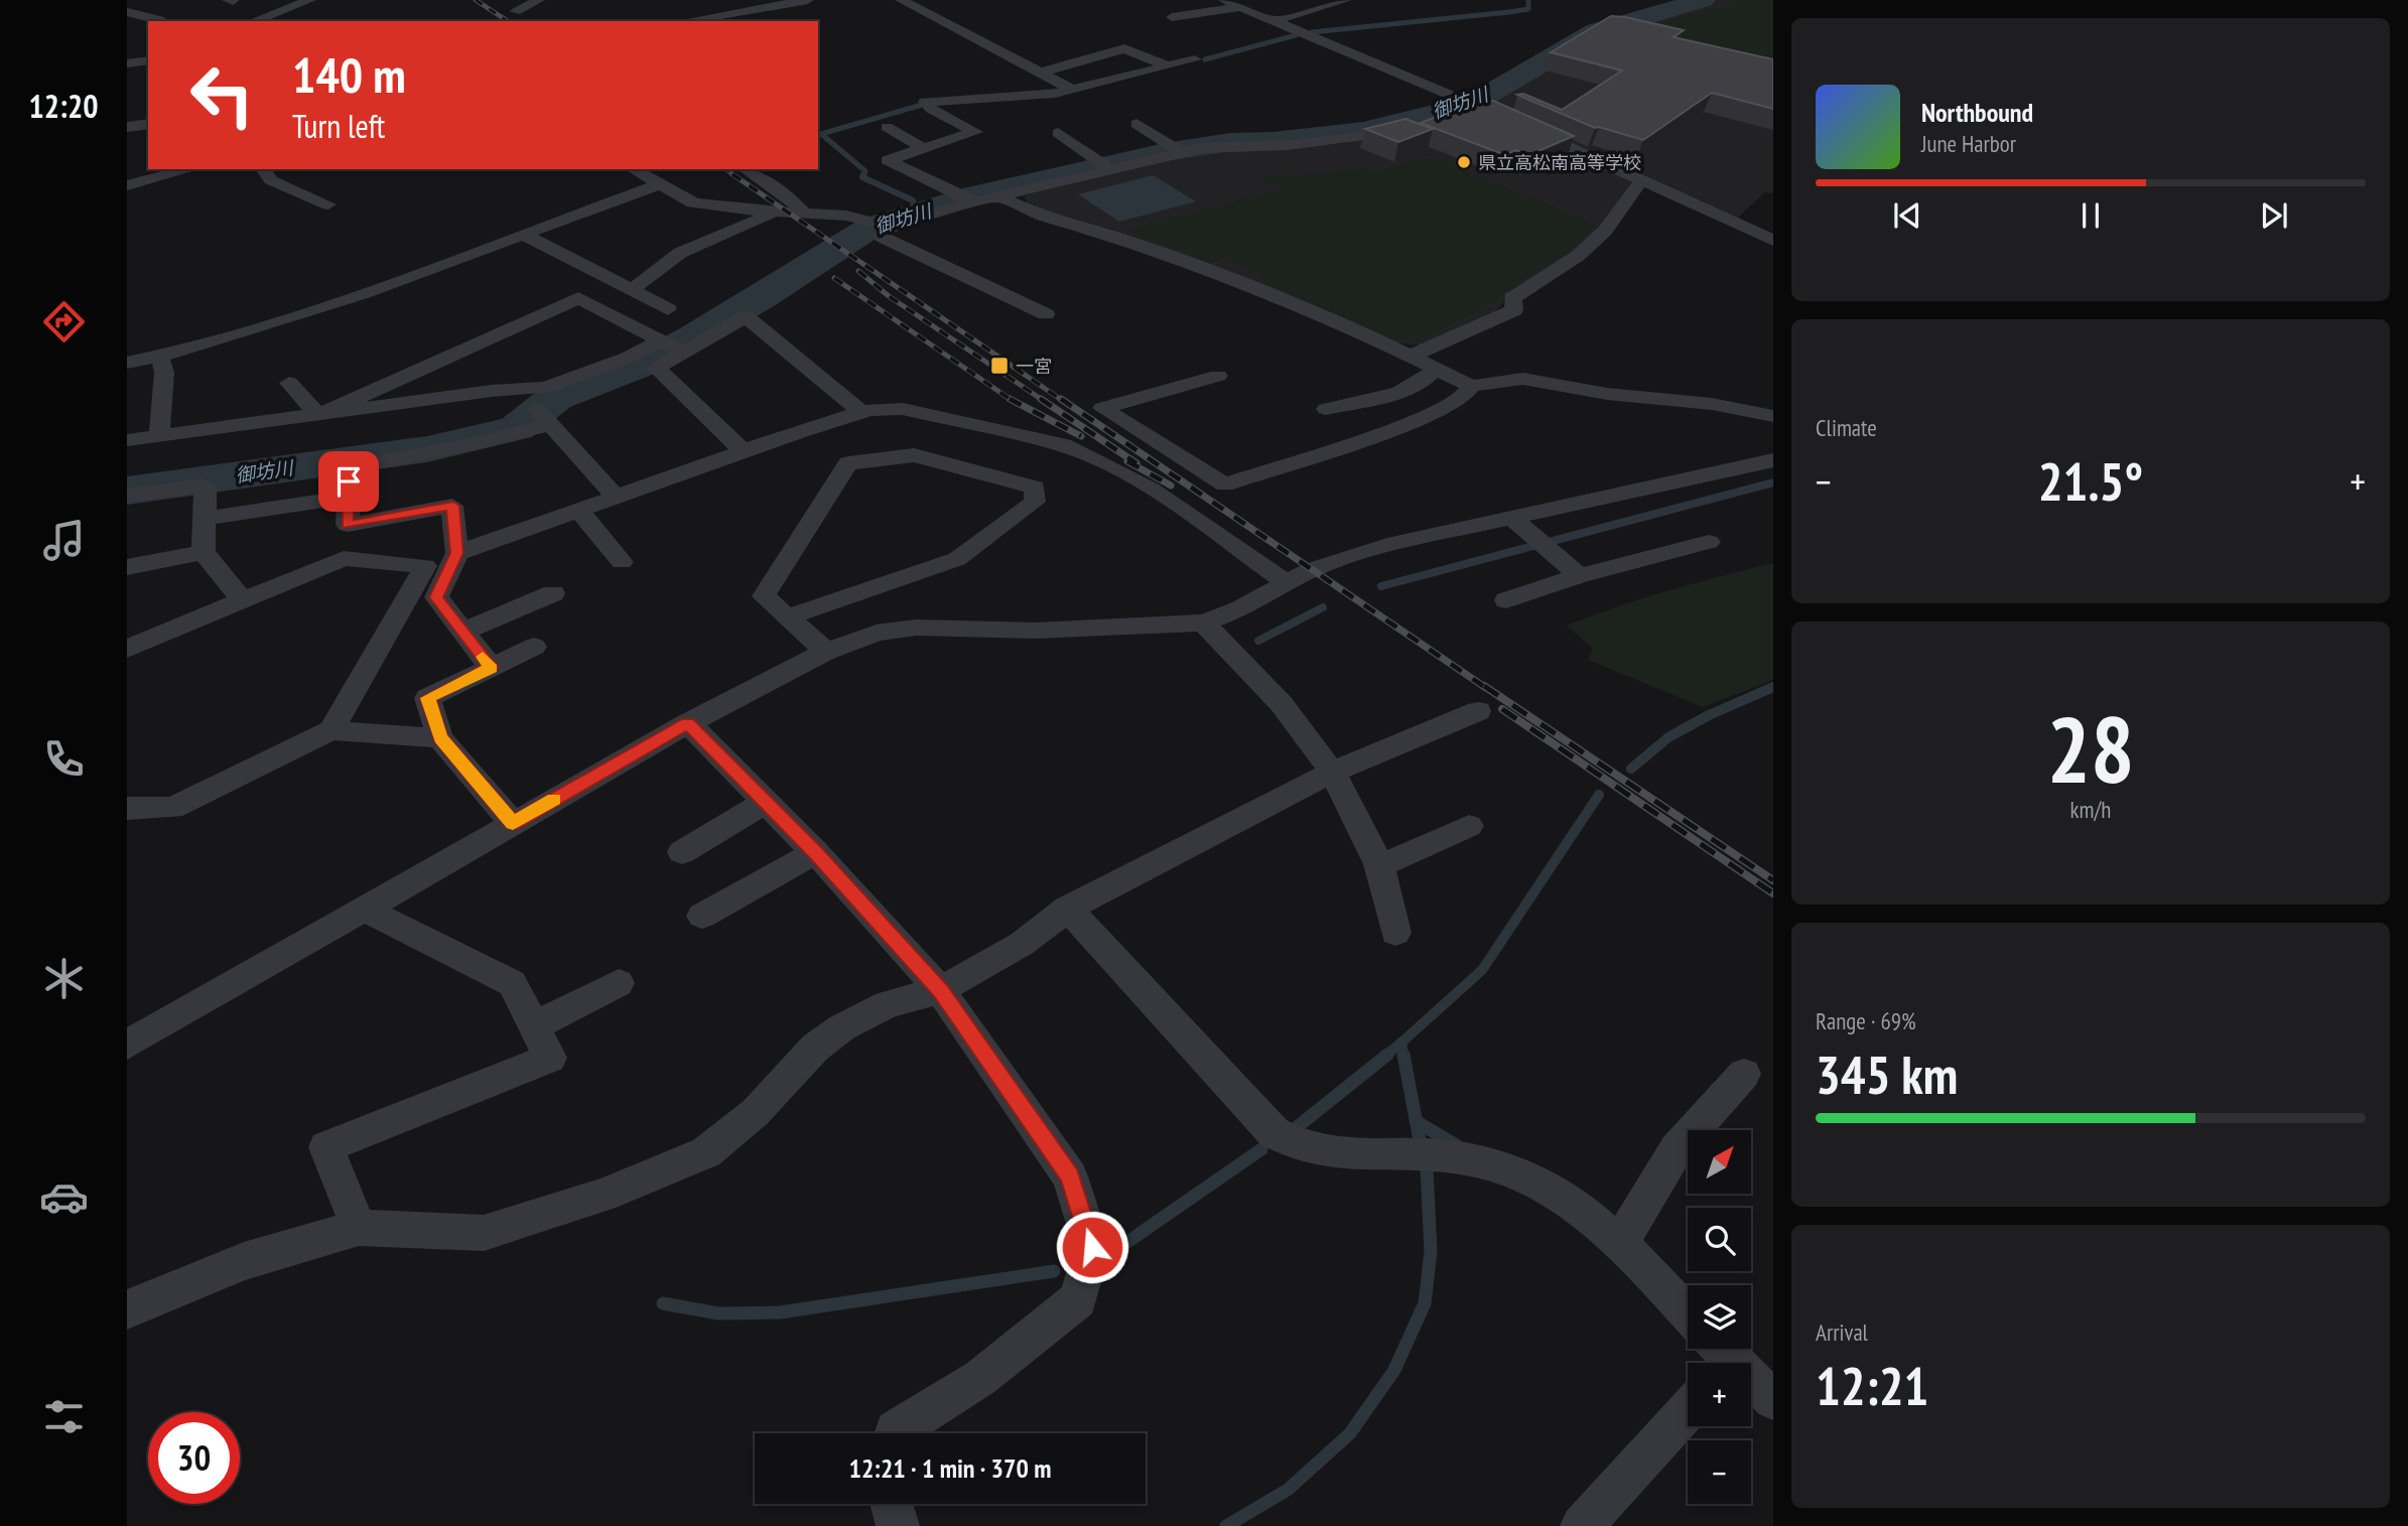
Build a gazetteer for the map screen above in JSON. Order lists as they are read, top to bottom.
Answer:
{
  "water": ["御坊川"],
  "places": {
    "other": ["県立高松南高等学校"],
    "transit": ["一宮"]
  },
  "north": "top right",
  "page": {
    "tabs": "12:20",
    "turn": ["140 m", "Turn left"],
    "song": ["Northbound", "June Harbor"],
    "tile": [
      "Climate",
      ["28", "km/h"],
      ["Range · 69%", "345 km"],
      ["Arrival", "12:21"]
    ],
    "heat": ["−", "21.5°", "+"],
    "map_buttons": ["+", "−"],
    "limit": "30",
    "trip": "12:21 · 1 min · 370 m"
  }
}
